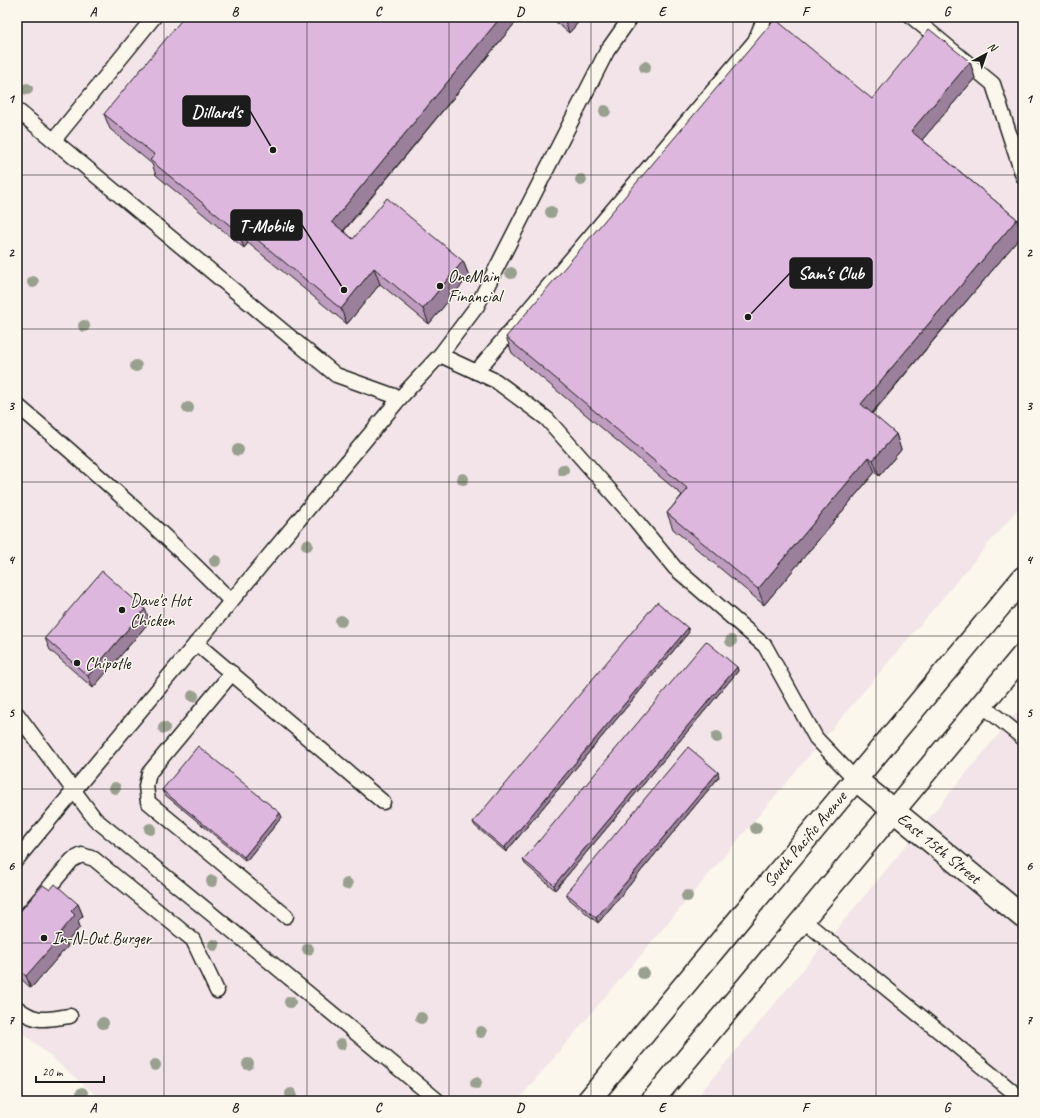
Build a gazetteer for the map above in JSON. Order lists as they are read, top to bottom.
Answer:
{
  "streets": {
    "street": ["South Pacific Avenue", "East 15th Street"]
  },
  "crossings": [
    ["South Pacific Avenue", "East 15th Street"]
  ],
  "places": [
    "Dillard's",
    "OneMain Financial",
    "T-Mobile",
    "Sam's Club",
    "Dave's Hot Chicken",
    "Chipotle",
    "In-N-Out Burger"
  ],
  "scale_bar": "20 m",
  "north": "top right",
  "grid": {
    "columns": [
      "A",
      "B",
      "C",
      "D",
      "E",
      "F",
      "G"
    ],
    "rows": [
      "1",
      "2",
      "3",
      "4",
      "5",
      "6",
      "7"
    ]
  }
}
